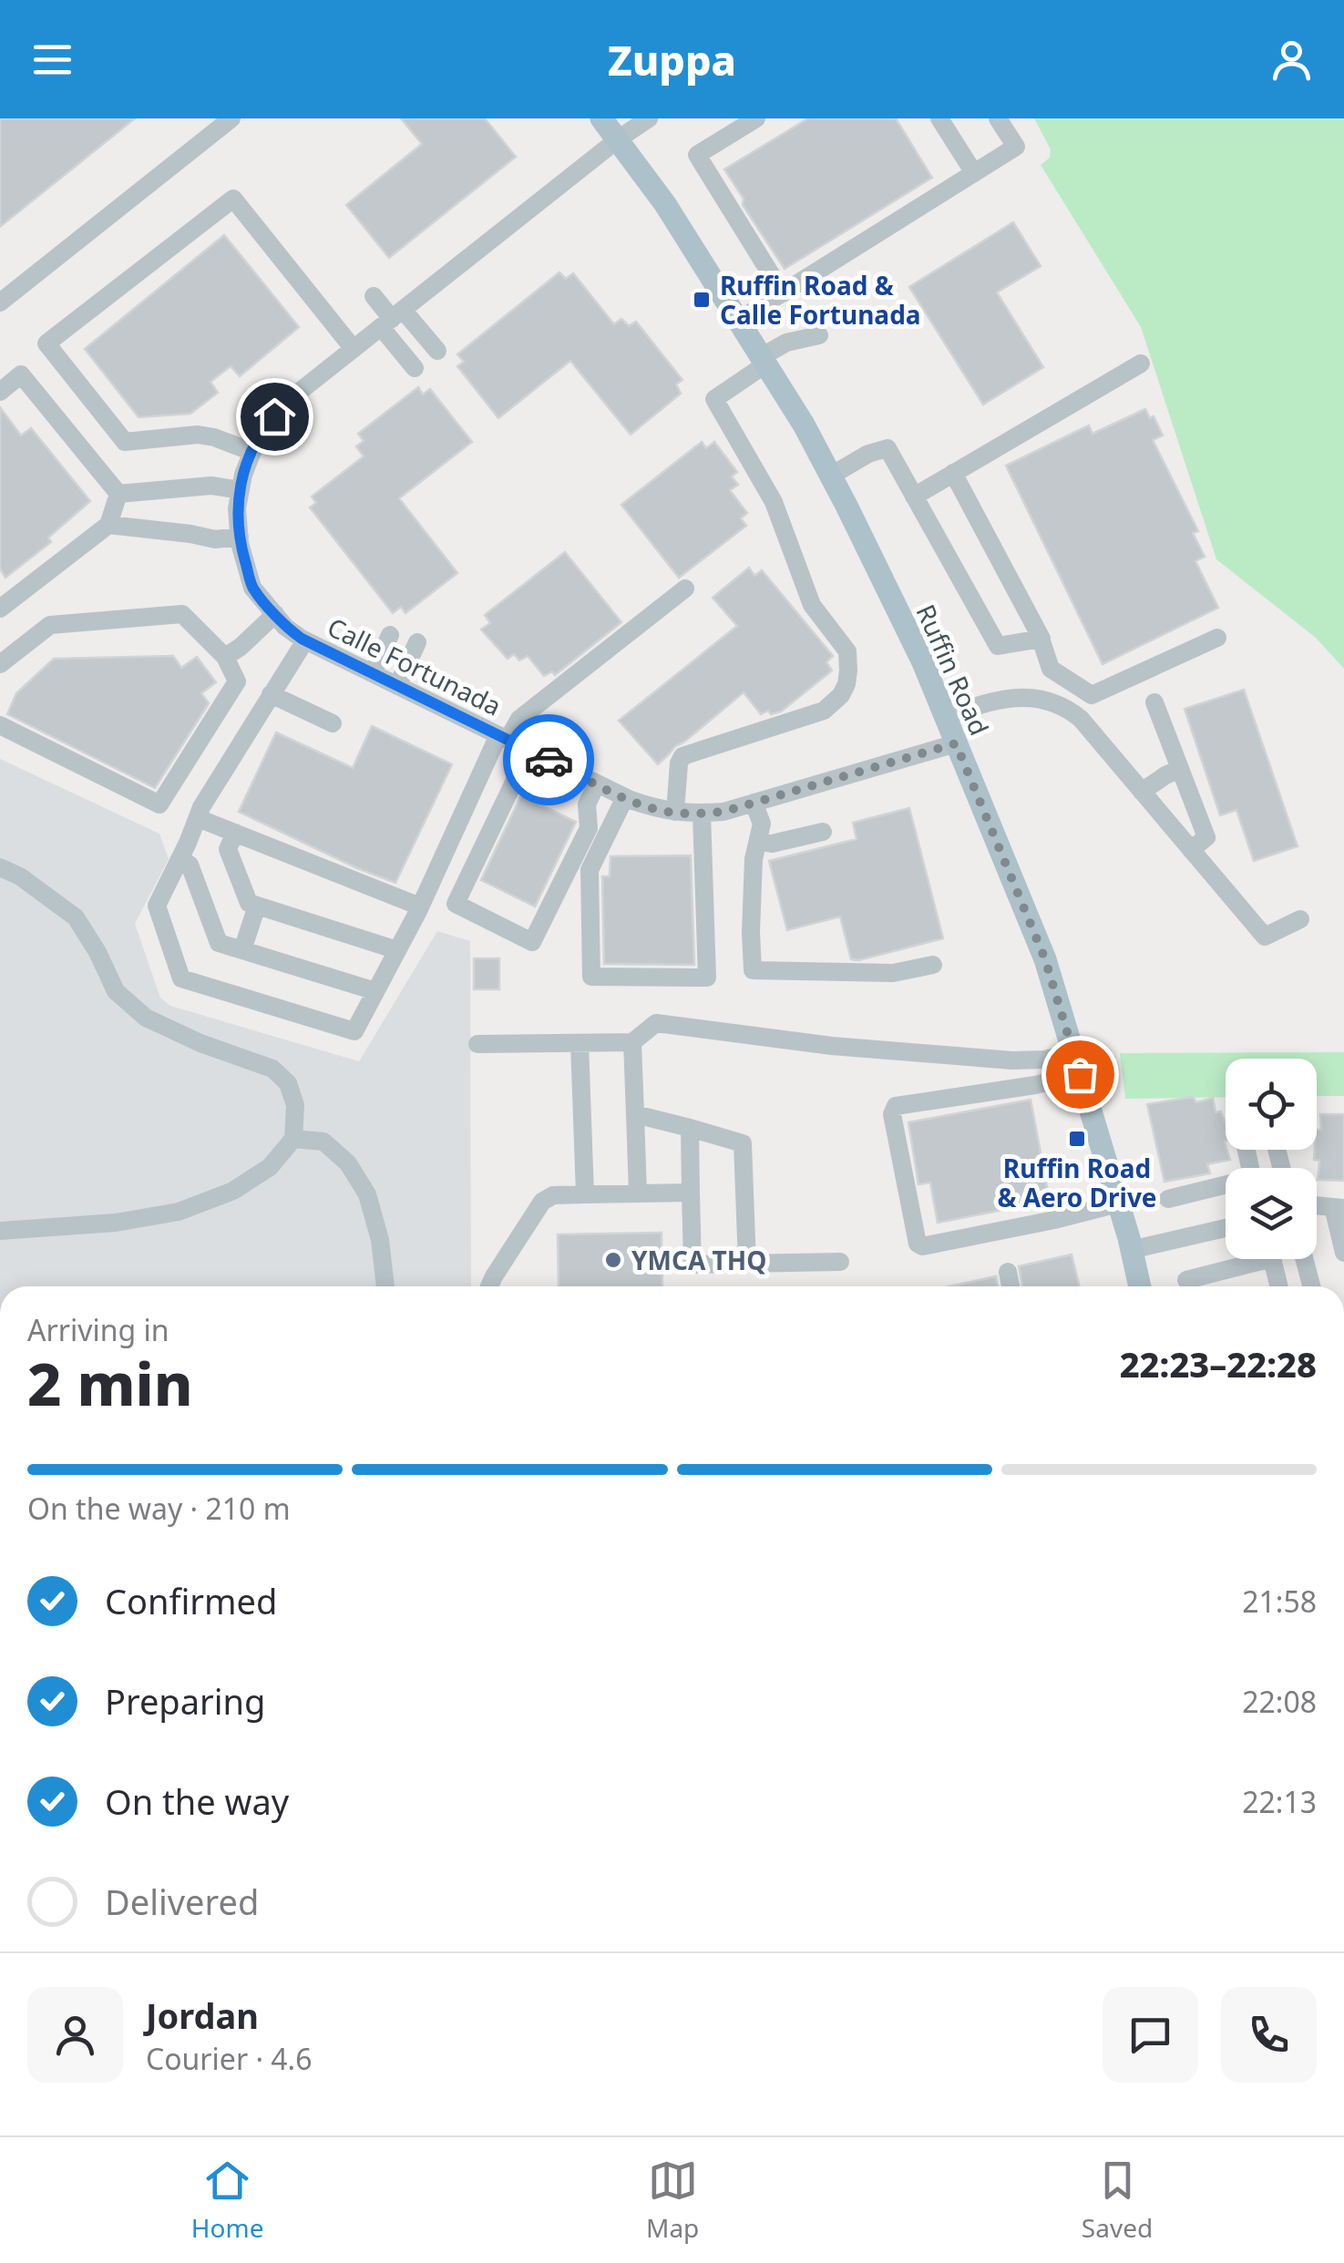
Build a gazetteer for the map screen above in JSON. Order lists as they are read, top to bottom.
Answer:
{
  "streets": {
    "main road": ["Ruffin Road"],
    "street": ["Calle Fortunada"]
  },
  "crossings": [
    ["Calle Fortunada", "Ruffin Road"]
  ],
  "places": {
    "transit": ["Ruffin Road & Calle Fortunada", "Ruffin Road & Aero Drive"],
    "other": ["YMCA THQ"]
  },
  "page": {
    "header": "Zuppa",
    "heading": ["2 min", "Arriving in", "22:23–22:28"],
    "panel": ["Jordan", "Courier · 4.6"],
    "bar": "On the way · 210 m",
    "list": [
      ["Confirmed", "21:58"],
      ["Preparing", "22:08"],
      ["On the way", "22:13"],
      "Delivered"
    ],
    "tabs": ["Home", "Map", "Saved"]
  }
}
